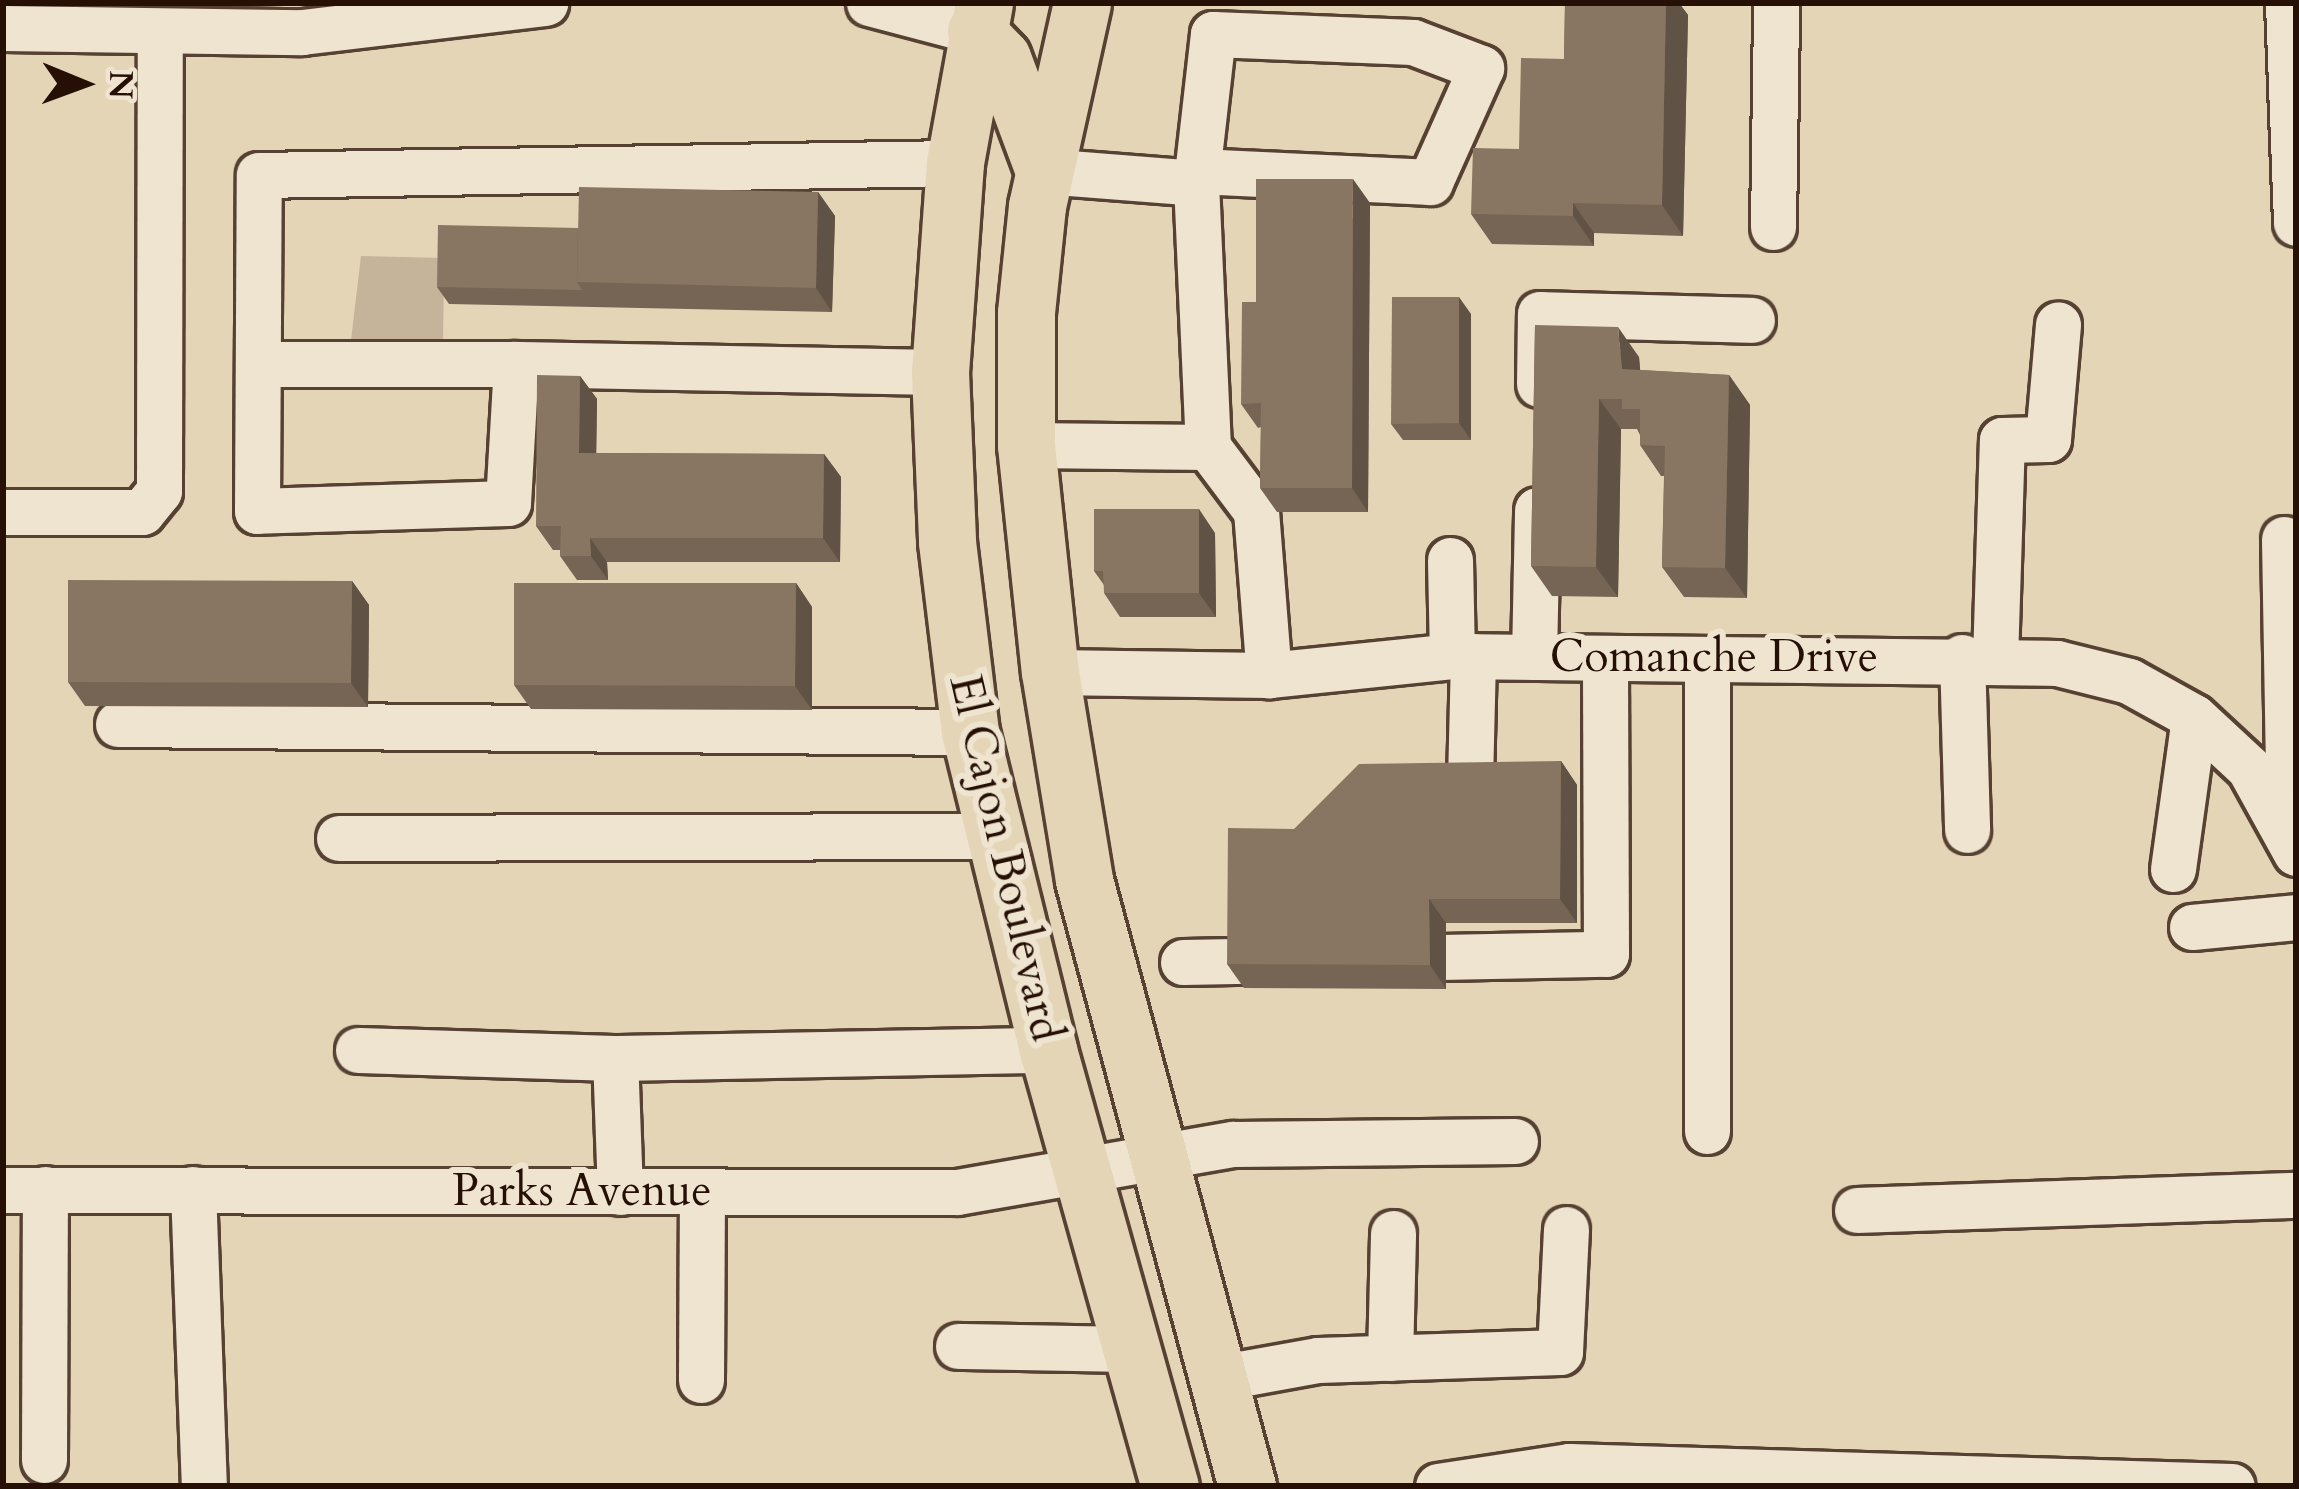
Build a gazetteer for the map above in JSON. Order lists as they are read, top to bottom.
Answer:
{
  "streets": {
    "main road": ["El Cajon Boulevard"],
    "street": ["Comanche Drive", "Parks Avenue"]
  },
  "crossings": [
    ["Comanche Drive", "El Cajon Boulevard"],
    ["El Cajon Boulevard", "Parks Avenue"]
  ],
  "north": "right"
}
